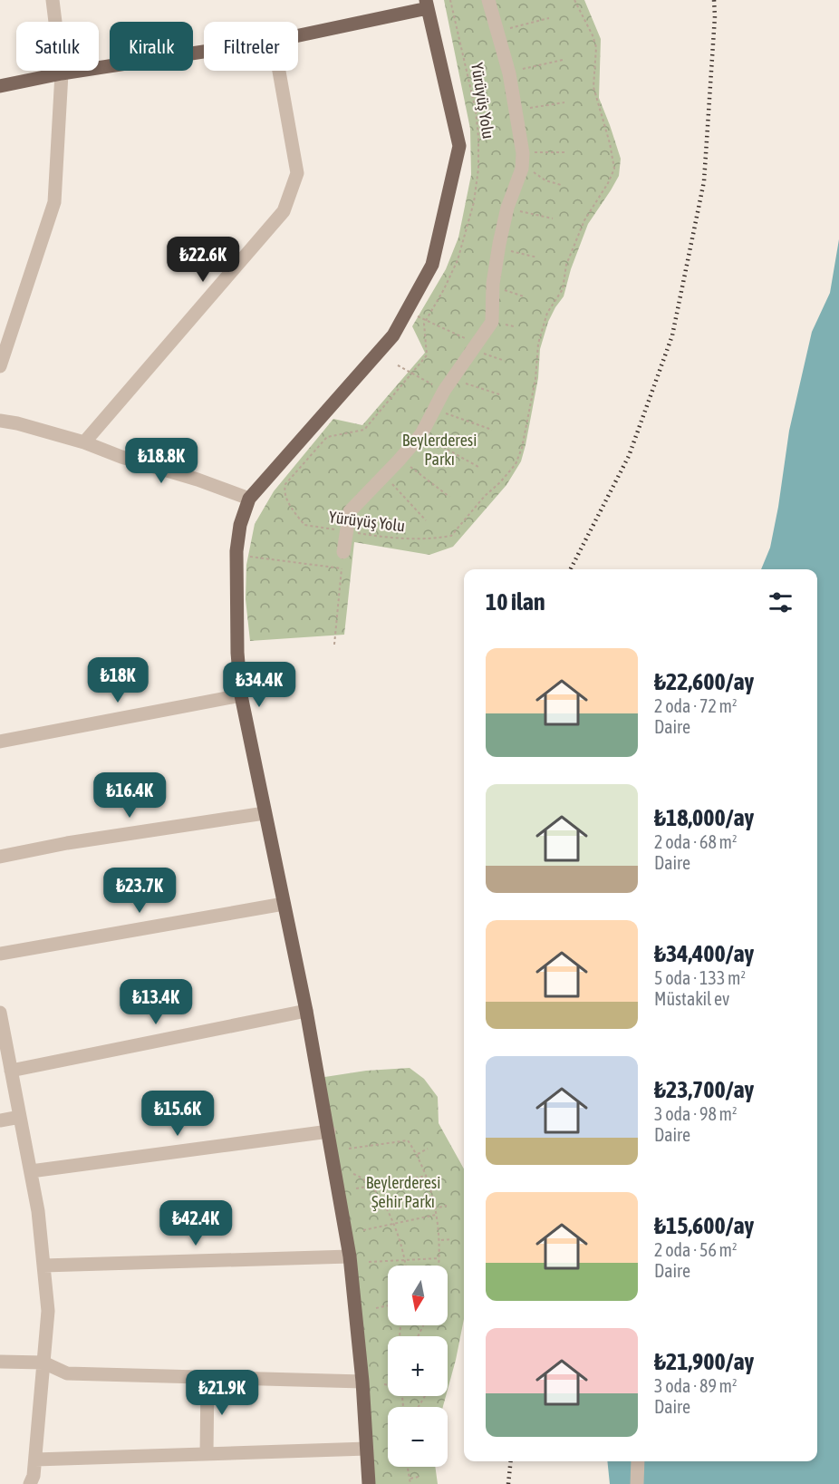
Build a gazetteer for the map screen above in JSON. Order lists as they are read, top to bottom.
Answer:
{
  "streets": {
    "path": ["Yürüyüş Yolu"]
  },
  "parks": ["Beylerderesi Parkı", "Beylerderesi Şehir Parkı"],
  "north": "bottom",
  "page": {
    "chip": ["Satılık", "Kiralık", "Filtreler"],
    "price": [
      "₺22.6K",
      "₺18.8K",
      "₺18K",
      "₺34.4K",
      "₺16.4K",
      "₺23.7K",
      "₺13.4K",
      "₺15.6K",
      "₺42.4K",
      "₺21.9K"
    ],
    "heading": "10 ilan",
    "list": [
      {
        "name": "₺22,600/ay",
        "note": "2 oda · 72 m² · Daire"
      },
      {
        "name": "₺18,000/ay",
        "note": "2 oda · 68 m² · Daire"
      },
      {
        "name": "₺34,400/ay",
        "note": "5 oda · 133 m² · Müstakil ev"
      },
      {
        "name": "₺23,700/ay",
        "note": "3 oda · 98 m² · Daire"
      },
      {
        "name": "₺15,600/ay",
        "note": "2 oda · 56 m² · Daire"
      },
      {
        "name": "₺21,900/ay",
        "note": "3 oda · 89 m² · Daire"
      }
    ],
    "map_buttons": ["+", "−"]
  }
}
